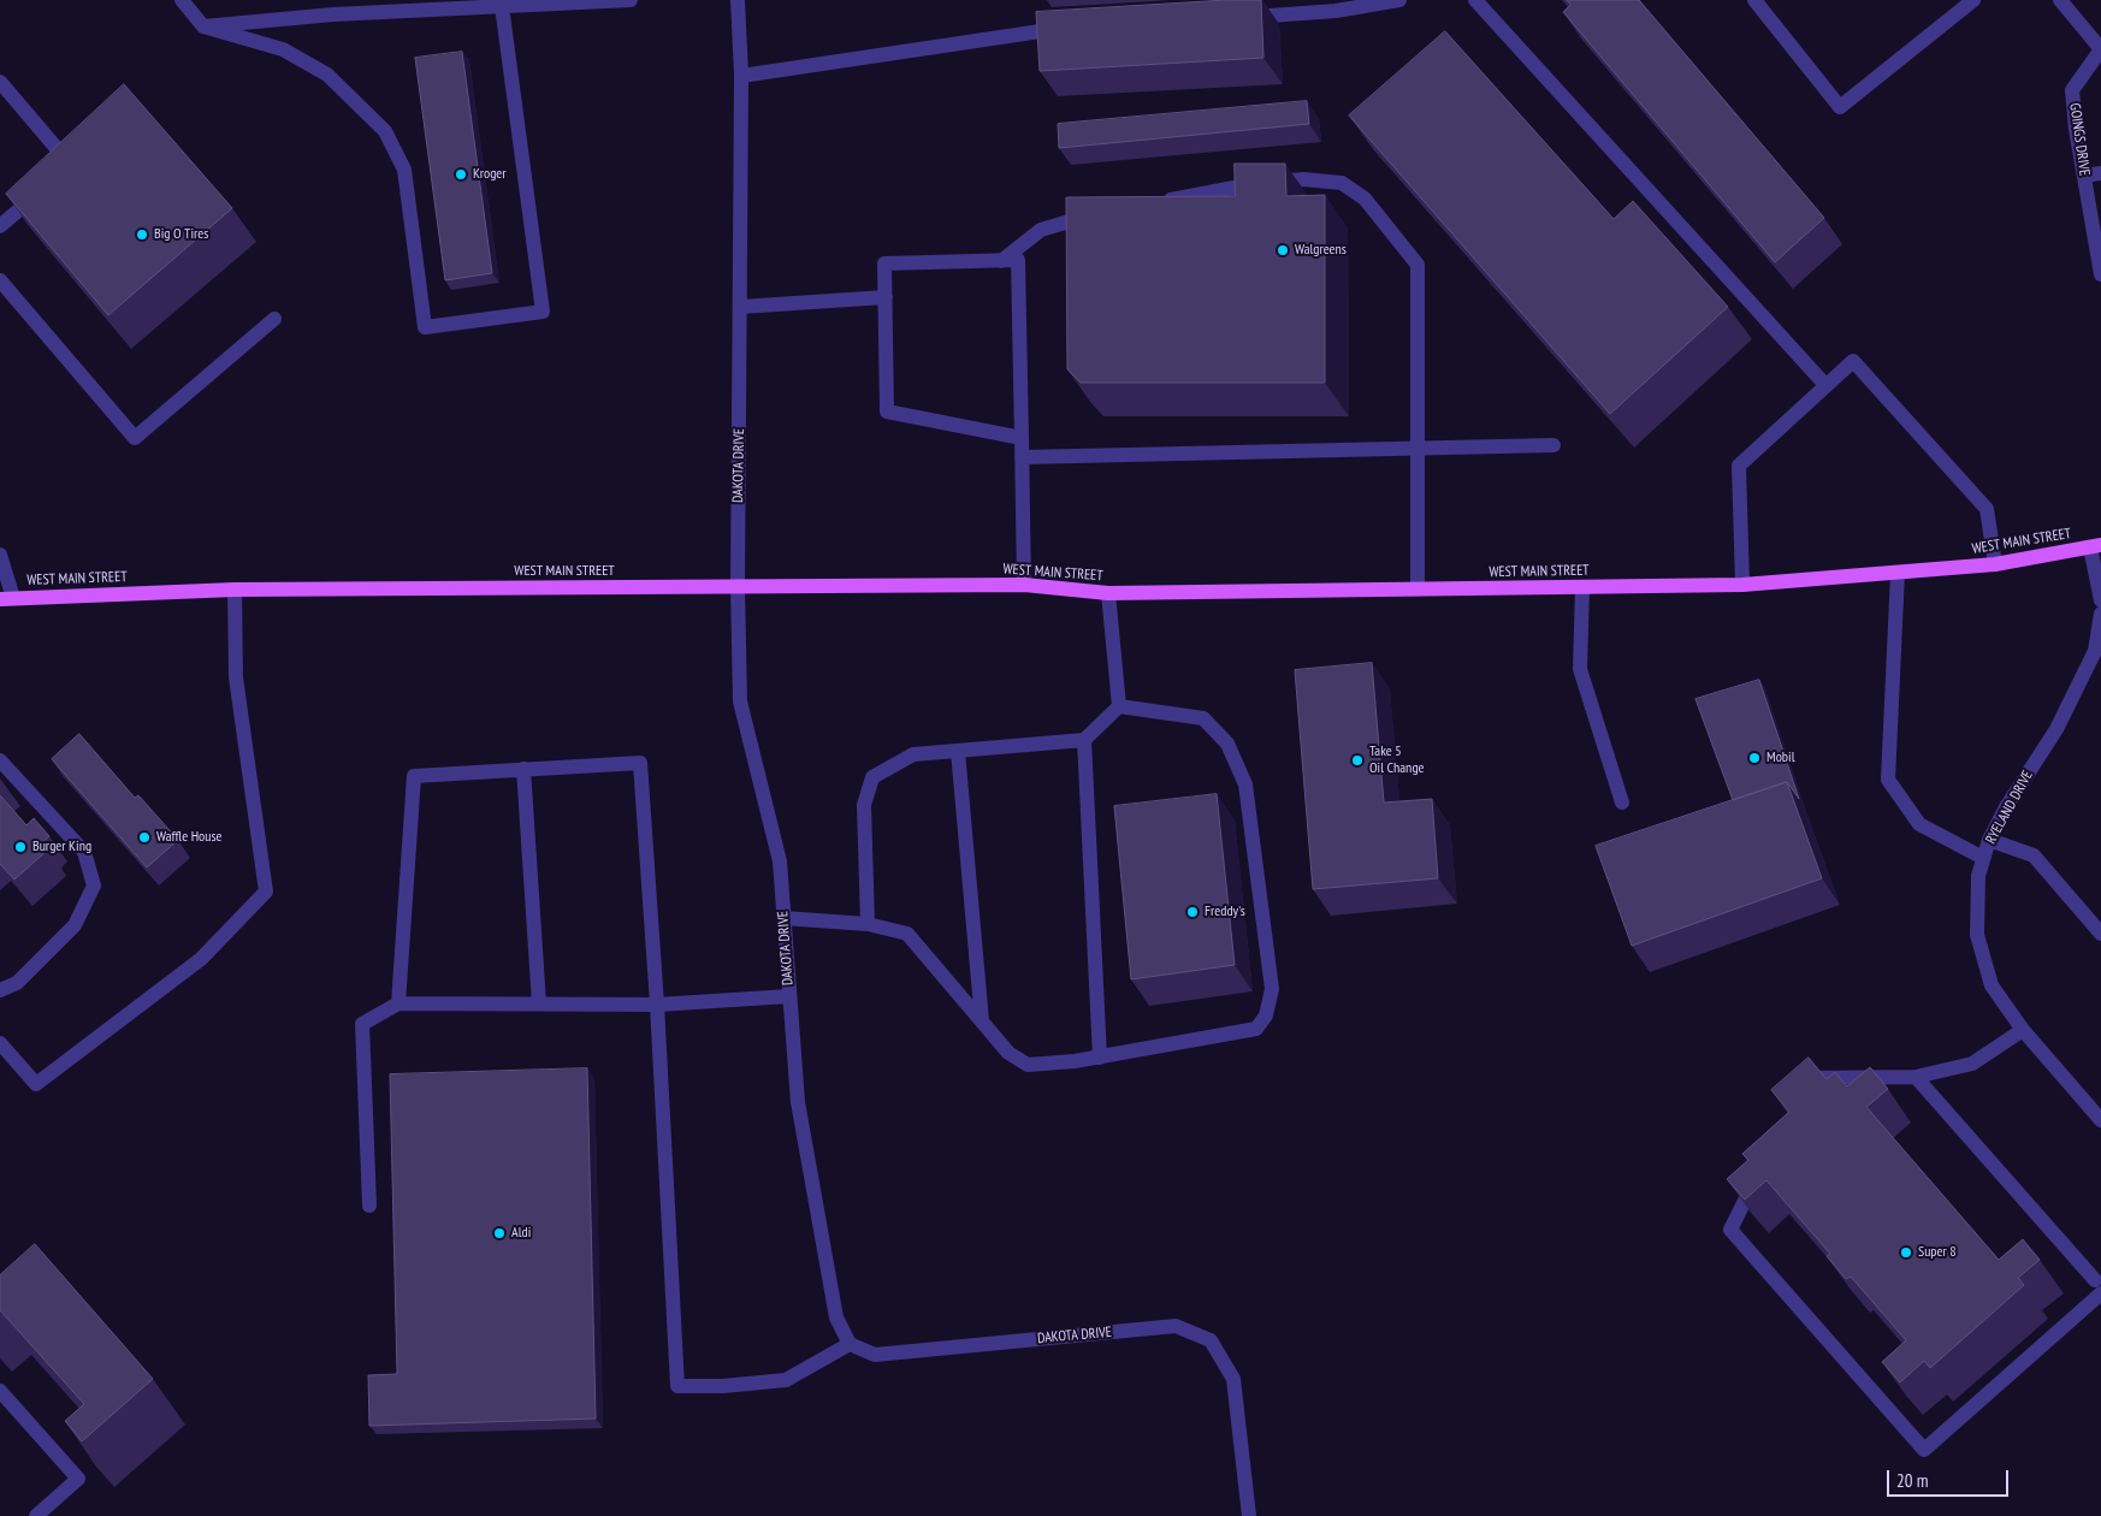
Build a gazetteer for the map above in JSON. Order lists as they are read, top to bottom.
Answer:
{
  "streets": {
    "main road": ["WEST MAIN STREET"],
    "street": ["GOINGS DRIVE", "DAKOTA DRIVE", "RYELAND DRIVE"]
  },
  "crossings": [
    ["DAKOTA DRIVE", "WEST MAIN STREET"]
  ],
  "places": [
    "Kroger",
    "Big O Tires",
    "Walgreens",
    "Mobil",
    "Take 5 Oil Change",
    "Waffle House",
    "Burger King",
    "Freddy's",
    "Aldi",
    "Super 8"
  ],
  "scale_bar": "20 m"
}
